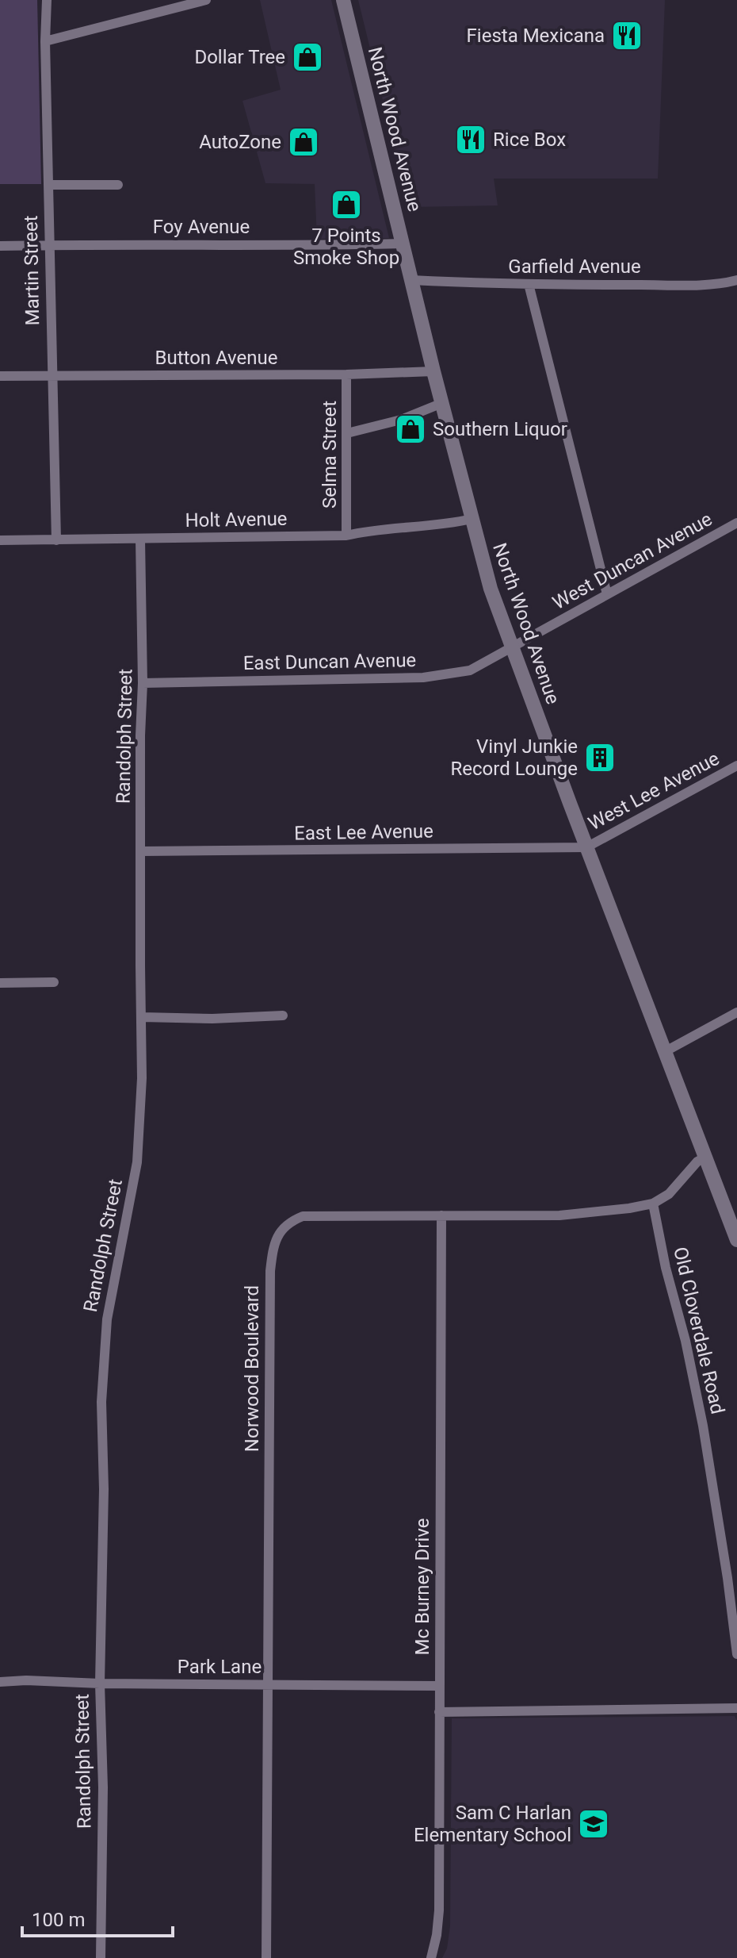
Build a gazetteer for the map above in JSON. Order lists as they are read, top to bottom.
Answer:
{
  "streets": {
    "main road": ["North Wood Avenue"],
    "street": [
      "Foy Avenue",
      "Garfield Avenue",
      "Martin Street",
      "Button Avenue",
      "Selma Street",
      "Holt Avenue",
      "West Duncan Avenue",
      "East Duncan Avenue",
      "Randolph Street",
      "West Lee Avenue",
      "East Lee Avenue",
      "Old Cloverdale Road",
      "Norwood Boulevard",
      "Mc Burney Drive",
      "Park Lane"
    ]
  },
  "crossings": [
    ["North Wood Avenue", "Foy Avenue"],
    ["North Wood Avenue", "Garfield Avenue"],
    ["North Wood Avenue", "Button Avenue"],
    ["North Wood Avenue", "Holt Avenue"],
    ["North Wood Avenue", "West Duncan Avenue"],
    ["North Wood Avenue", "East Duncan Avenue"],
    ["North Wood Avenue", "West Lee Avenue"],
    ["North Wood Avenue", "East Lee Avenue"],
    ["North Wood Avenue", "Norwood Boulevard"],
    ["Foy Avenue", "Martin Street"],
    ["Martin Street", "Button Avenue"],
    ["Martin Street", "Holt Avenue"],
    ["Button Avenue", "Selma Street"],
    ["Selma Street", "Holt Avenue"],
    ["Holt Avenue", "Randolph Street"],
    ["West Duncan Avenue", "East Duncan Avenue"],
    ["East Duncan Avenue", "Randolph Street"],
    ["Randolph Street", "East Lee Avenue"],
    ["Randolph Street", "Park Lane"],
    ["West Lee Avenue", "East Lee Avenue"],
    ["Old Cloverdale Road", "Norwood Boulevard"],
    ["Norwood Boulevard", "Mc Burney Drive"],
    ["Norwood Boulevard", "Park Lane"],
    ["Mc Burney Drive", "Park Lane"]
  ],
  "places": {
    "restaurant": ["Fiesta Mexicana", "Rice Box"],
    "shop": [
      "Dollar Tree",
      "AutoZone",
      "7 Points Smoke Shop",
      "Southern Liquor"
    ],
    "building": ["Vinyl Junkie Record Lounge"],
    "school or university": ["Sam C Harlan Elementary School"]
  },
  "scale_bar": "100 m"
}
